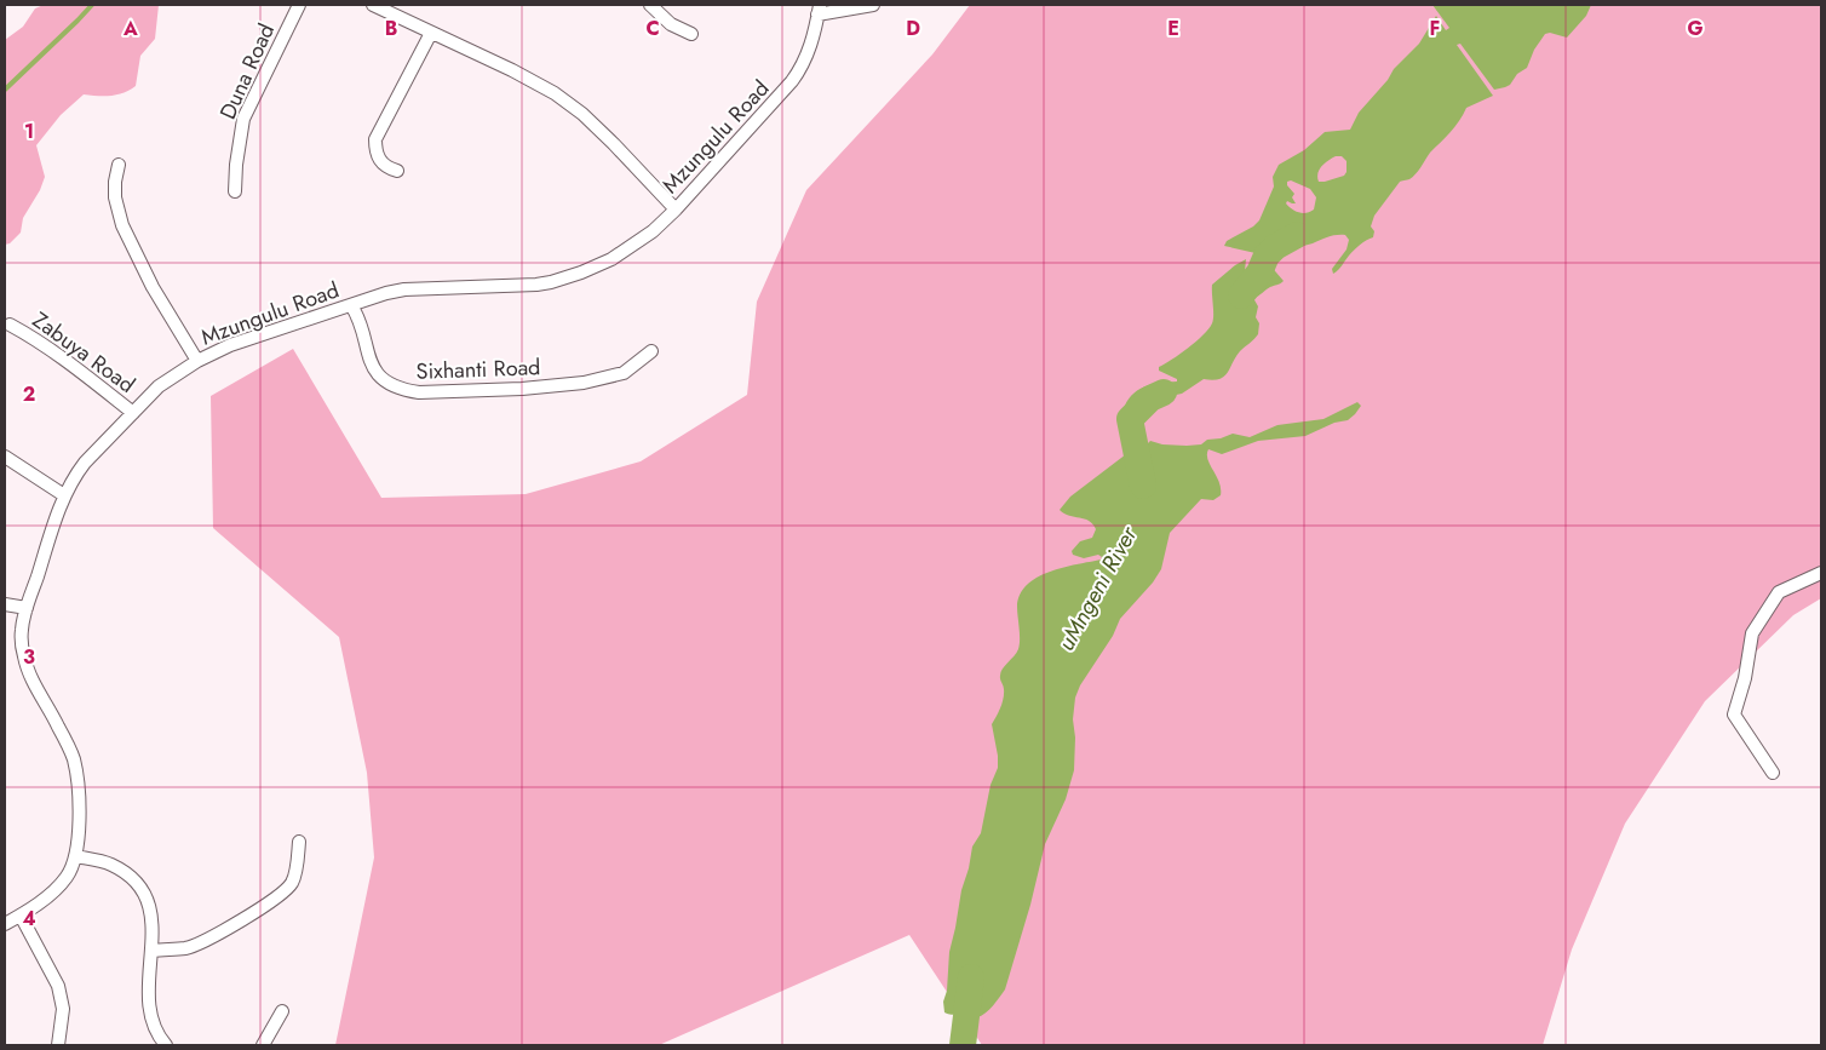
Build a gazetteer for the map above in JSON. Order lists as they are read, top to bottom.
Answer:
{
  "streets": {
    "street": [
      "Duna Road",
      "Mzungulu Road",
      "Zabuya Road",
      "Sixhanti Road"
    ]
  },
  "crossings": [
    ["Mzungulu Road", "Zabuya Road"],
    ["Mzungulu Road", "Sixhanti Road"]
  ],
  "water": ["uMngeni River"],
  "grid": {
    "columns": [
      "A",
      "B",
      "C",
      "D",
      "E",
      "F",
      "G"
    ],
    "rows": [
      "1",
      "2",
      "3",
      "4"
    ]
  }
}
